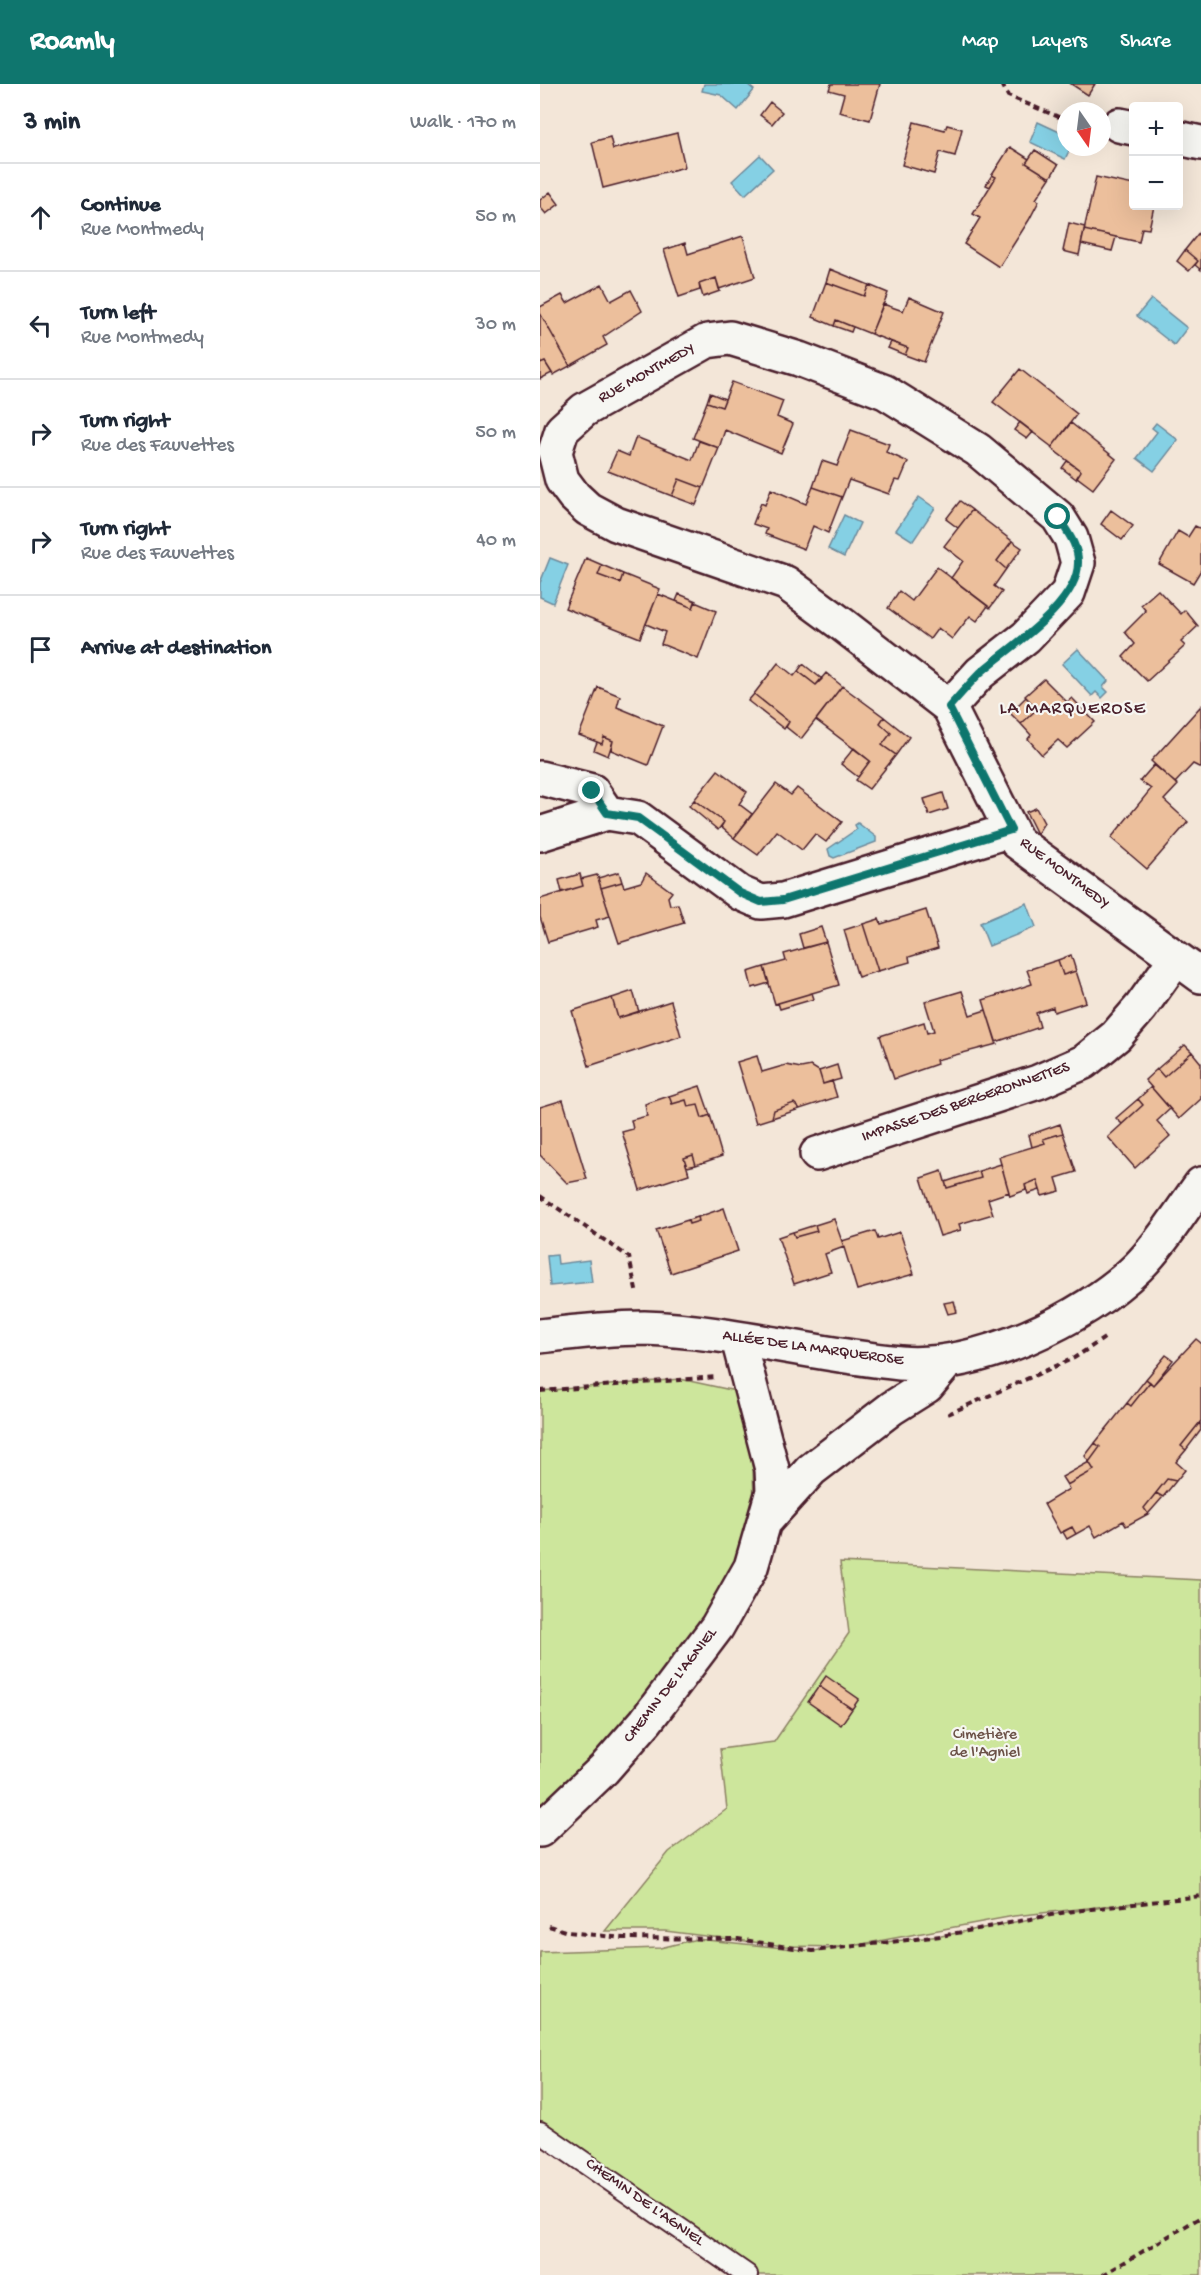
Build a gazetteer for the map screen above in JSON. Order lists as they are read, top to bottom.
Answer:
{
  "streets": {
    "street": [
      "RUE MONTMEDY",
      "IMPASSE DES BERGERONNETTES",
      "ALLÉE DE LA MARQUEROSE",
      "CHEMIN DE L'AGNIEL"
    ]
  },
  "crossings": [
    ["RUE MONTMEDY", "IMPASSE DES BERGERONNETTES"],
    ["ALLÉE DE LA MARQUEROSE", "CHEMIN DE L'AGNIEL"]
  ],
  "districts": ["LA MARQUEROSE"],
  "parks": ["Cimetière de l'Agniel"],
  "north": "bottom",
  "page": {
    "header": "Roamly",
    "nav": ["Map", "Layers", "Share"],
    "heading": ["3 min", "Walk · 170 m"],
    "map_buttons": ["+", "−"],
    "list": [
      ["Continue", "Rue Montmedy", "50 m"],
      ["Turn left", "Rue Montmedy", "30 m"],
      ["Turn right", "Rue des Fauvettes", "50 m"],
      ["Turn right", "Rue des Fauvettes", "40 m"],
      "Arrive at destination"
    ]
  }
}
